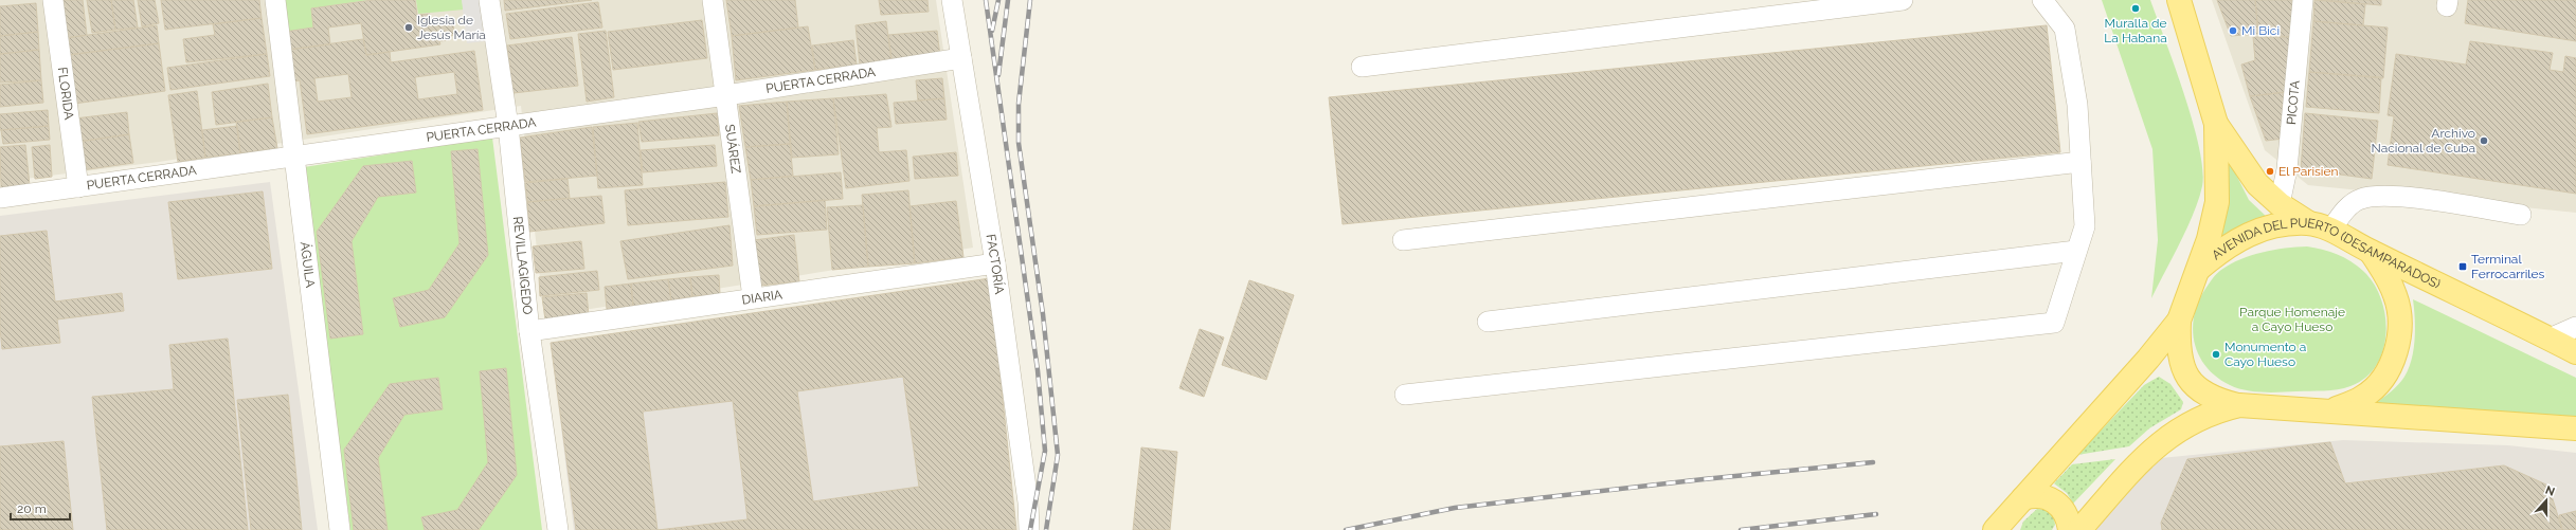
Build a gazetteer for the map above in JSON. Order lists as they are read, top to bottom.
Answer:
{
  "streets": {
    "main road": ["AVENIDA DEL PUERTO (DESAMPARADOS)"],
    "street": [
      "PUERTA CERRADA",
      "FLORIDA",
      "PICOTA",
      "SUÁREZ",
      "FACTORÍA",
      "ÁGUILA",
      "REVILLAGIGEDO",
      "DIARIA"
    ]
  },
  "crossings": [
    ["PUERTA CERRADA", "FLORIDA"],
    ["PUERTA CERRADA", "SUÁREZ"],
    ["PUERTA CERRADA", "FACTORÍA"],
    ["PUERTA CERRADA", "ÁGUILA"],
    ["PUERTA CERRADA", "REVILLAGIGEDO"],
    ["SUÁREZ", "DIARIA"],
    ["FACTORÍA", "DIARIA"],
    ["REVILLAGIGEDO", "DIARIA"]
  ],
  "parks": ["Parque Homenaje a Cayo Hueso"],
  "places": {
    "other": [
      "Muralla de La Habana",
      "Iglesia de Jesús María",
      "Mi Bici",
      "Archivo Nacional de Cuba",
      "El Parisien",
      "Monumento a Cayo Hueso"
    ],
    "transit": ["Terminal Ferrocarriles"]
  },
  "scale_bar": "20 m",
  "north": "top"
}
